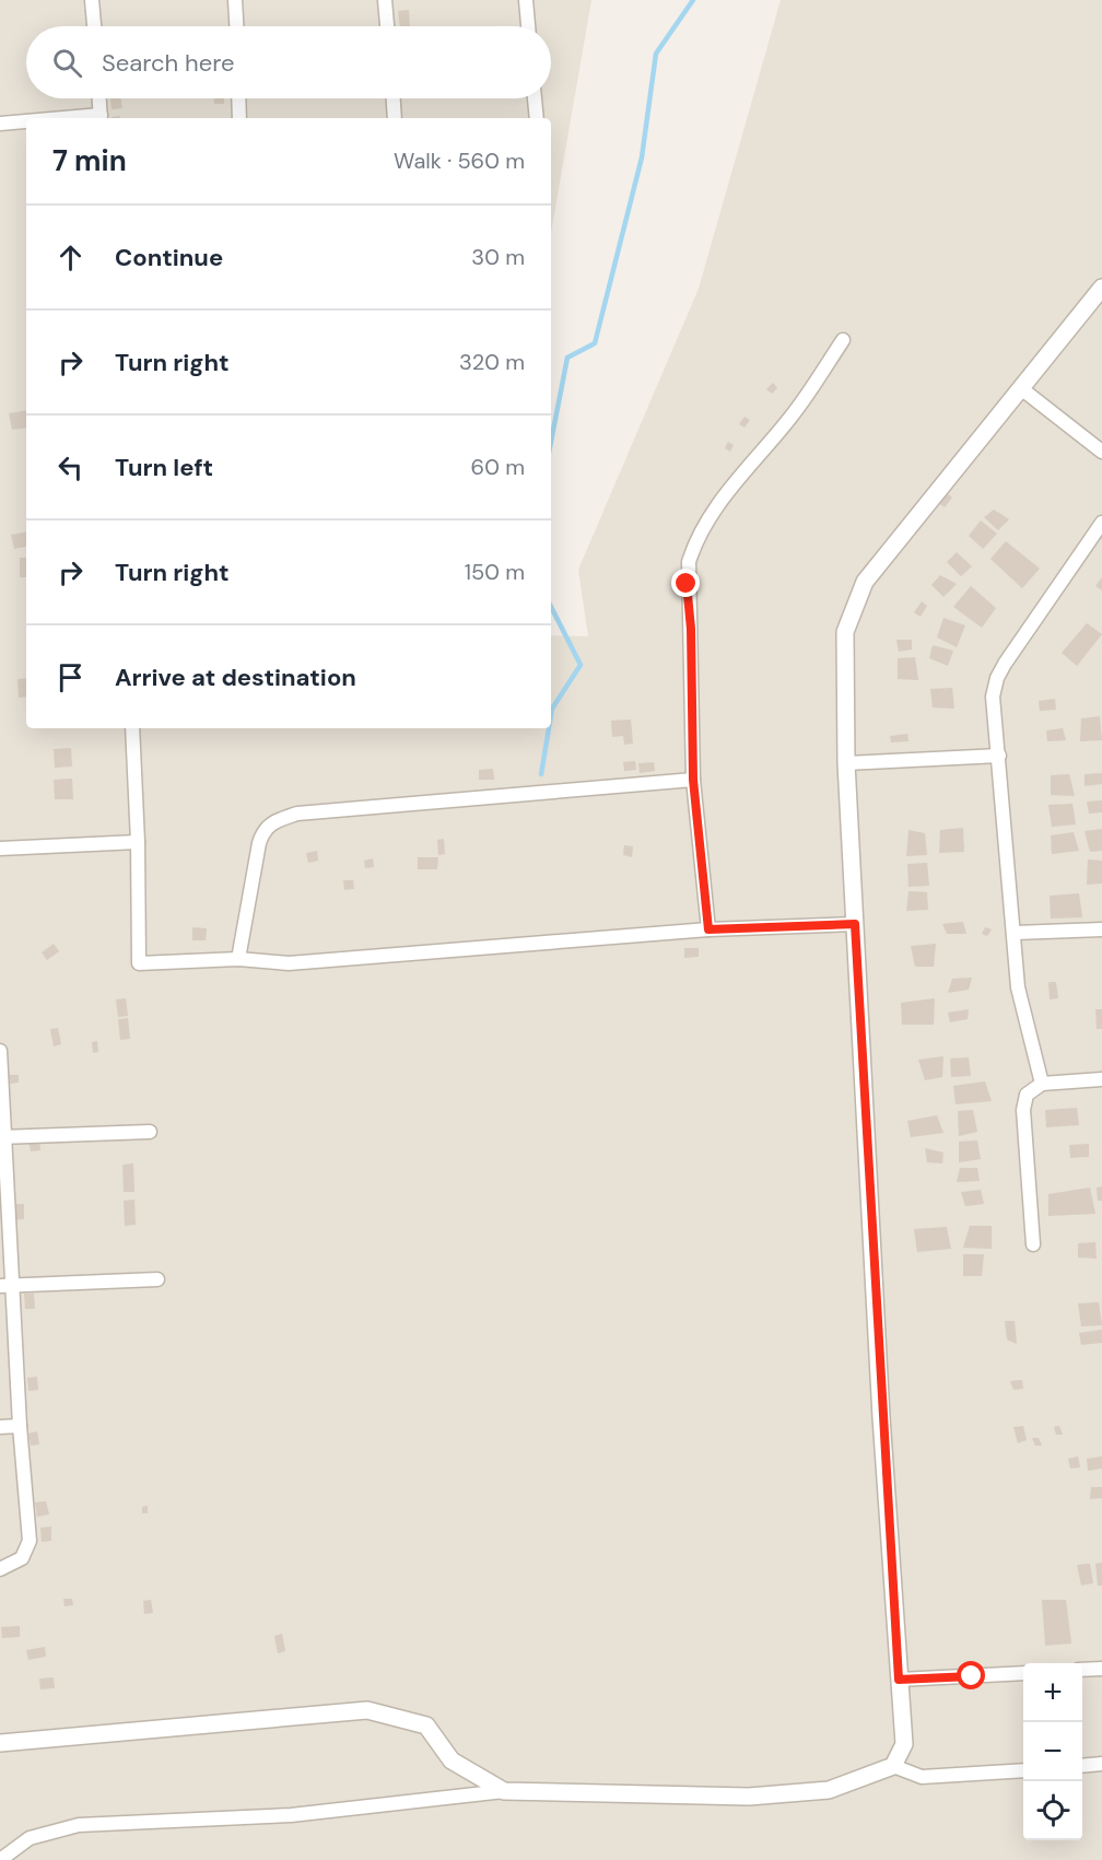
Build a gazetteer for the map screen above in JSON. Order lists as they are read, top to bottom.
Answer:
{
  "page": {
    "search": "Search here",
    "heading": ["7 min", "Walk · 560 m"],
    "list": [
      ["Continue", "30 m"],
      ["Turn right", "320 m"],
      ["Turn left", "60 m"],
      ["Turn right", "150 m"],
      "Arrive at destination"
    ],
    "map_buttons": ["+", "−"]
  }
}
